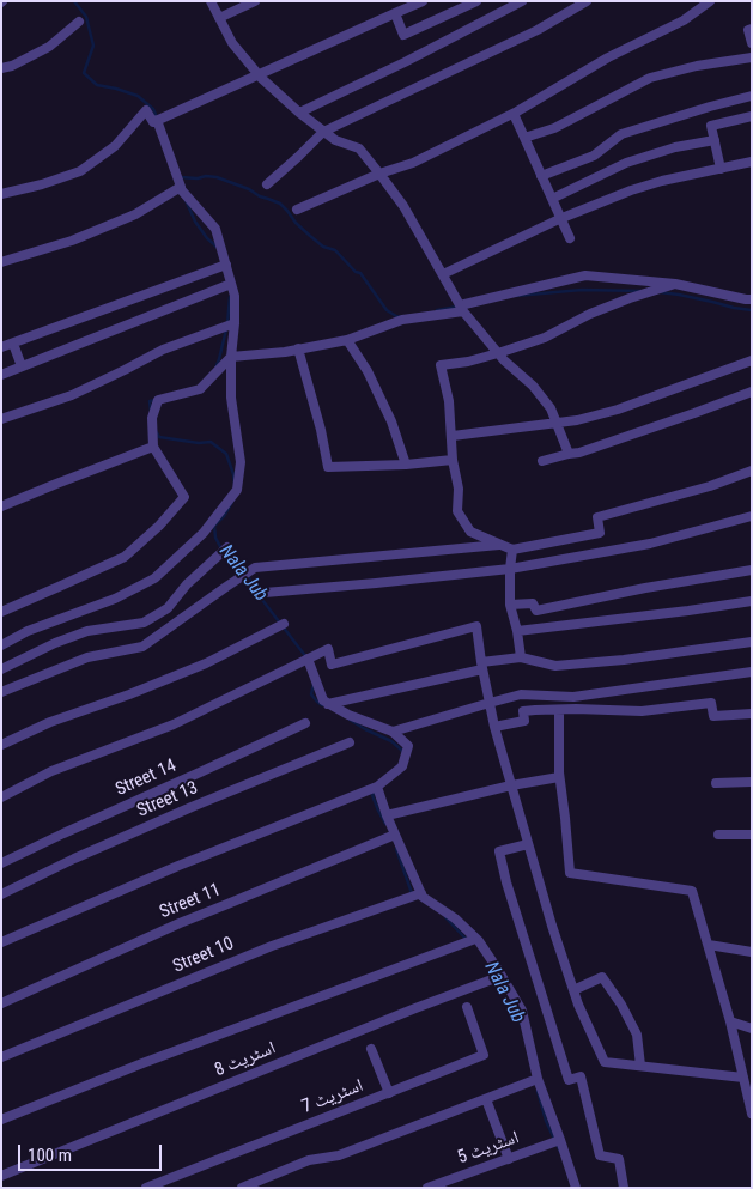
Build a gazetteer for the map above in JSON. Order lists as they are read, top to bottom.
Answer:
{
  "streets": {
    "street": [
      "Street 14",
      "Street 13",
      "Street 11",
      "Street 10",
      "اسٹریٹ 8",
      "اسٹریٹ 7",
      "اسٹریٹ 5"
    ]
  },
  "water": ["Nala Jub"],
  "scale_bar": "100 m"
}
